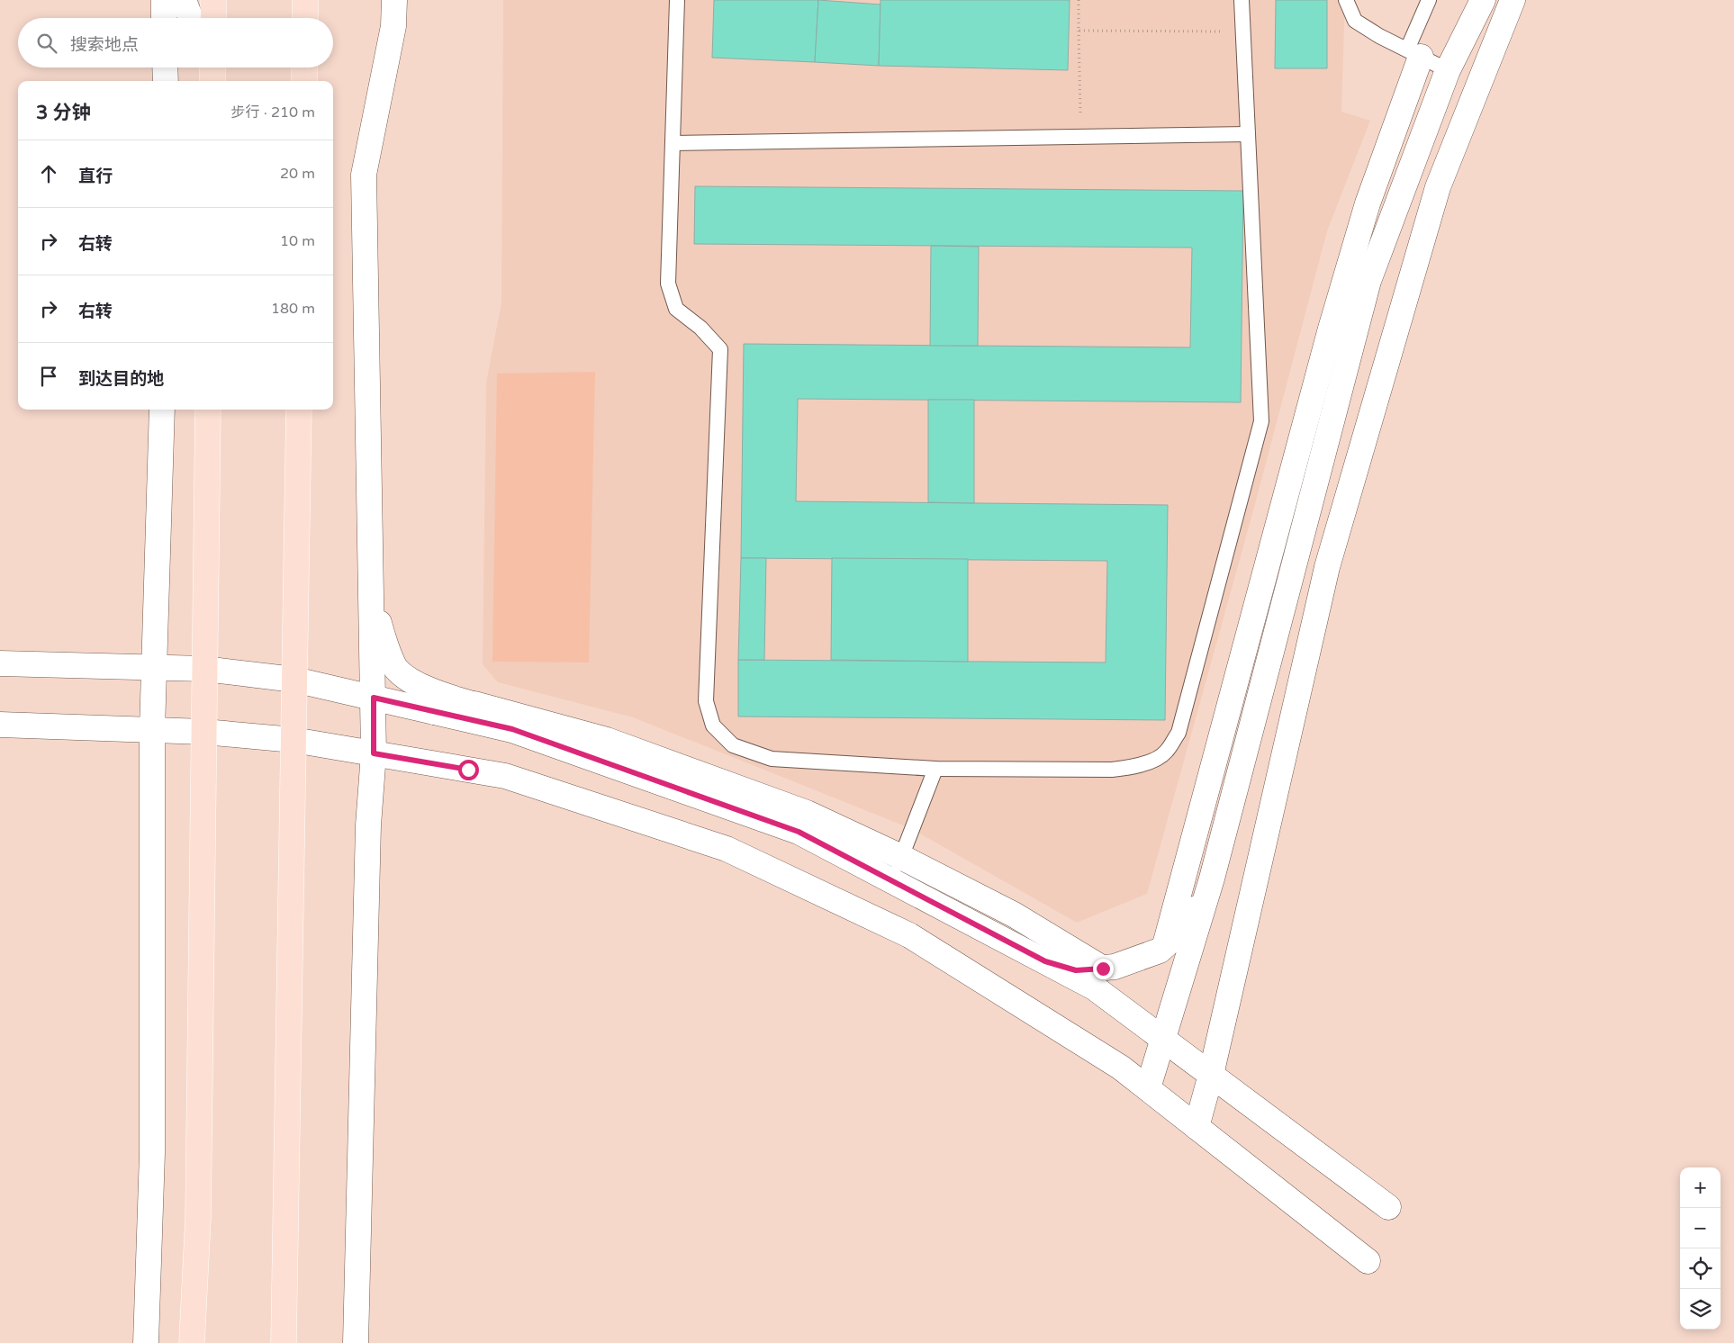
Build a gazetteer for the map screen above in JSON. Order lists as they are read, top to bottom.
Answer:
{
  "page": {
    "search": "搜索地点",
    "heading": ["3 分钟", "步行 · 210 m"],
    "list": [
      ["直行", "20 m"],
      ["右转", "10 m"],
      ["右转", "180 m"],
      "到达目的地"
    ],
    "map_buttons": ["+", "−"]
  }
}
